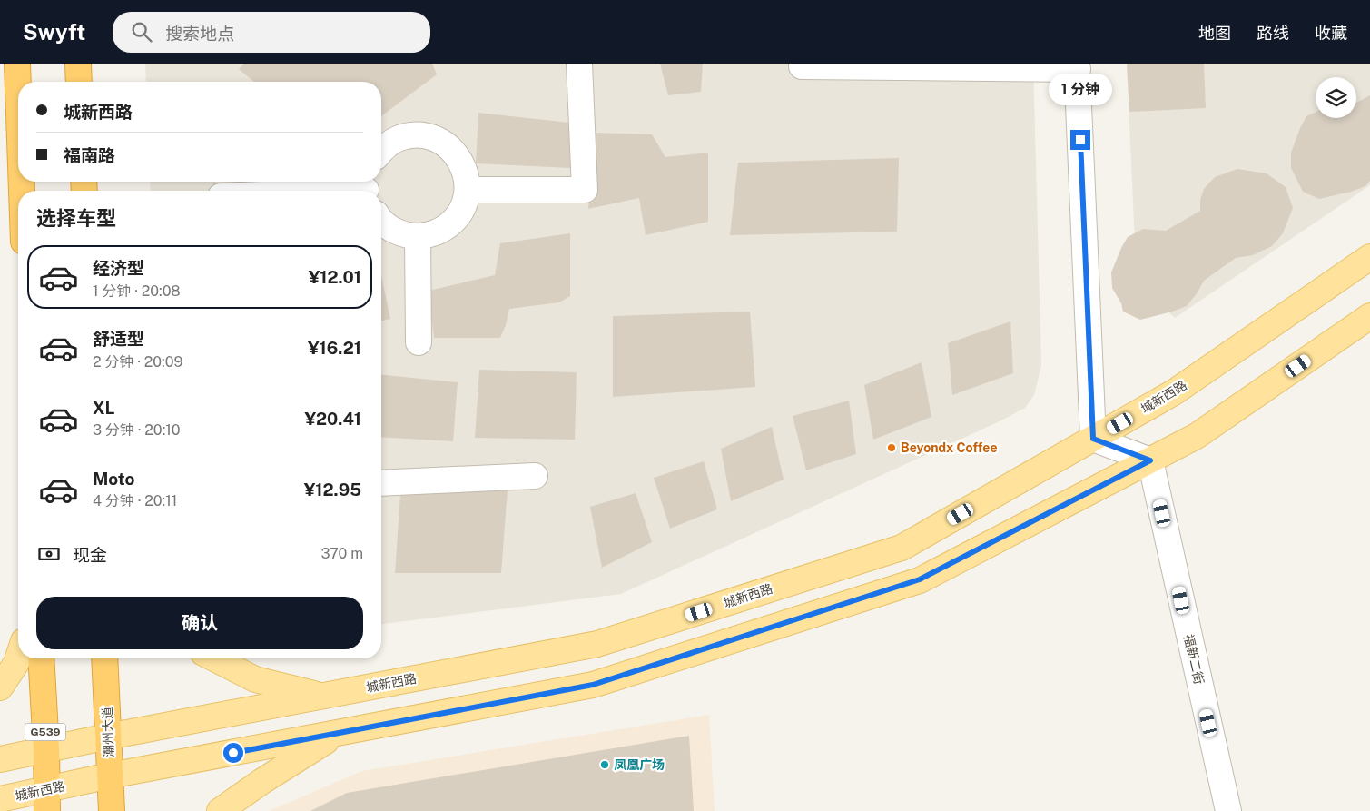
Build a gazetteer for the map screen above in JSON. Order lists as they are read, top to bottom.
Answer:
{
  "streets": {
    "highway": ["G539", "潮州大道"],
    "main road": ["城新西路"],
    "street": ["福新二街"]
  },
  "crossings": [
    ["城新西路", "福新二街"],
    ["城新西路", "G539"],
    ["城新西路", "潮州大道"]
  ],
  "places": ["Beyondx Coffee", "凤凰广场"],
  "page": {
    "header": "Swyft",
    "search": "搜索地点",
    "nav": ["地图", "路线", "收藏"],
    "bubble": "1 分钟",
    "banner": ["城新西路", "福南路"],
    "heading": "选择车型",
    "list": [
      {
        "name": "经济型",
        "note": "1 分钟 · 20:08",
        "value": "¥12.01"
      },
      {
        "name": "舒适型",
        "note": "2 分钟 · 20:09",
        "value": "¥16.21"
      },
      {
        "name": "XL",
        "note": "3 分钟 · 20:10",
        "value": "¥20.41"
      },
      {
        "name": "Moto",
        "note": "4 分钟 · 20:11",
        "value": "¥12.95"
      }
    ],
    "pay": ["现金", "370 m"],
    "buttons": "确认"
  }
}
